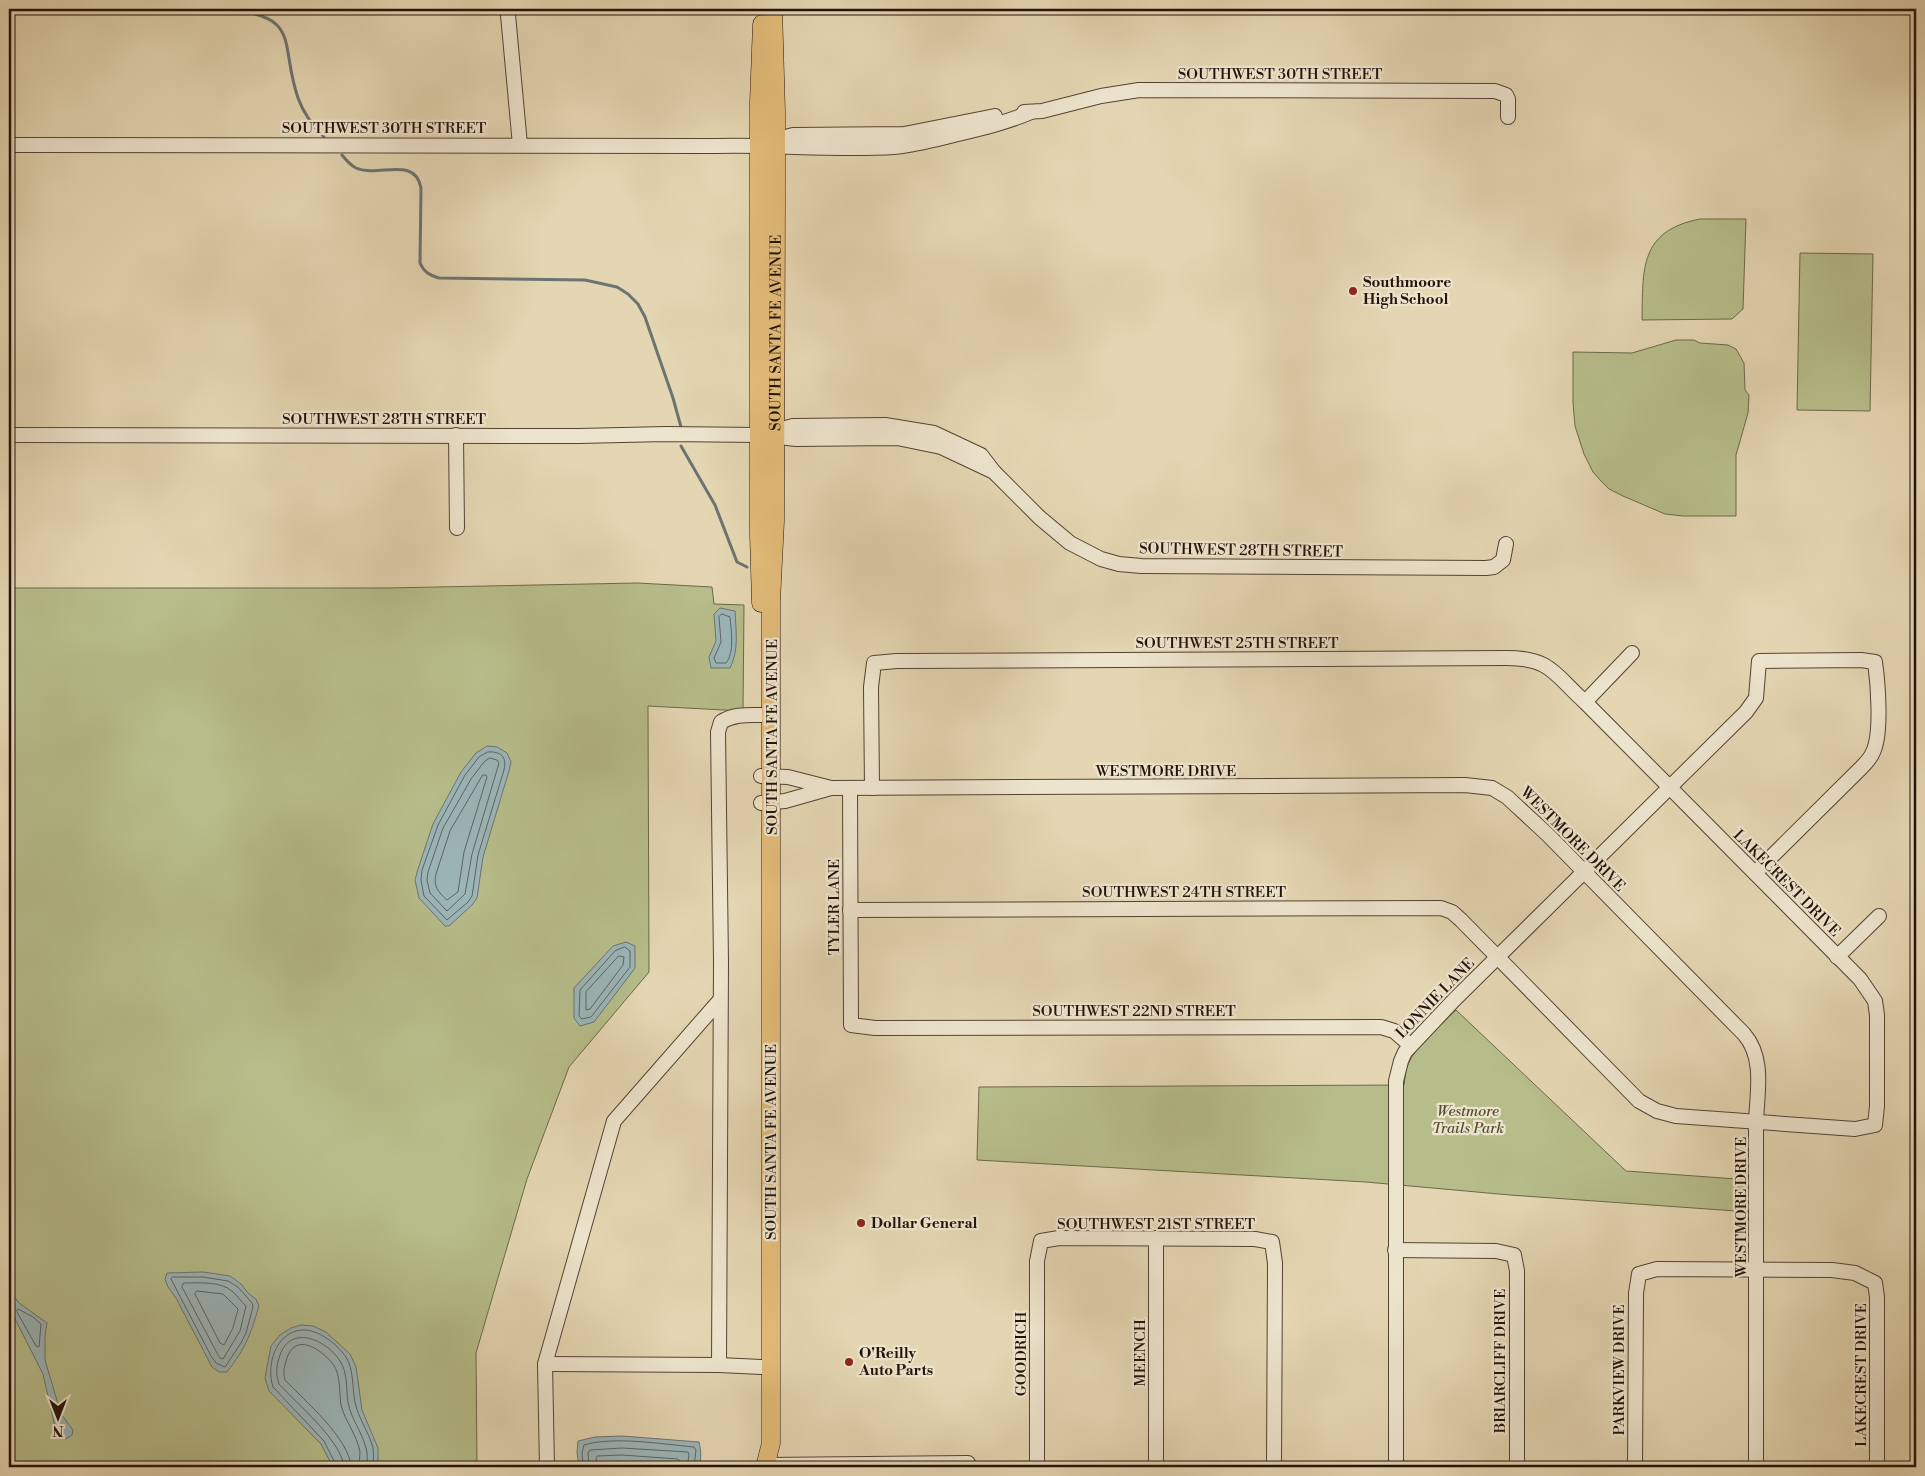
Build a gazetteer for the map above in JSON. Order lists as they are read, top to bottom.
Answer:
{
  "streets": {
    "main road": ["SOUTH SANTA FE AVENUE"],
    "street": [
      "SOUTHWEST 30TH STREET",
      "SOUTHWEST 28TH STREET",
      "SOUTHWEST 25TH STREET",
      "WESTMORE DRIVE",
      "LAKECREST DRIVE",
      "SOUTHWEST 24TH STREET",
      "TYLER LANE",
      "LONNIE LANE",
      "SOUTHWEST 22ND STREET",
      "SOUTHWEST 21ST STREET",
      "MEENCH",
      "GOODRICH",
      "BRIARCLIFF DRIVE",
      "PARKVIEW DRIVE"
    ]
  },
  "crossings": [
    ["SOUTHWEST 30TH STREET", "SOUTH SANTA FE AVENUE"],
    ["SOUTH SANTA FE AVENUE", "SOUTHWEST 28TH STREET"],
    ["SOUTH SANTA FE AVENUE", "WESTMORE DRIVE"],
    ["SOUTHWEST 25TH STREET", "WESTMORE DRIVE"],
    ["SOUTHWEST 25TH STREET", "LAKECREST DRIVE"],
    ["WESTMORE DRIVE", "LAKECREST DRIVE"],
    ["WESTMORE DRIVE", "SOUTHWEST 24TH STREET"],
    ["WESTMORE DRIVE", "TYLER LANE"],
    ["WESTMORE DRIVE", "LONNIE LANE"],
    ["WESTMORE DRIVE", "PARKVIEW DRIVE"],
    ["LAKECREST DRIVE", "SOUTHWEST 24TH STREET"],
    ["LAKECREST DRIVE", "LONNIE LANE"],
    ["LAKECREST DRIVE", "PARKVIEW DRIVE"],
    ["SOUTHWEST 24TH STREET", "TYLER LANE"],
    ["SOUTHWEST 24TH STREET", "LONNIE LANE"],
    ["TYLER LANE", "SOUTHWEST 22ND STREET"],
    ["LONNIE LANE", "SOUTHWEST 22ND STREET"],
    ["LONNIE LANE", "BRIARCLIFF DRIVE"],
    ["SOUTHWEST 21ST STREET", "MEENCH"],
    ["SOUTHWEST 21ST STREET", "GOODRICH"]
  ],
  "parks": ["Westmore Trails Park"],
  "places": ["Southmoore High School", "Dollar General", "O'Reilly Auto Parts"],
  "north": "bottom"
}
